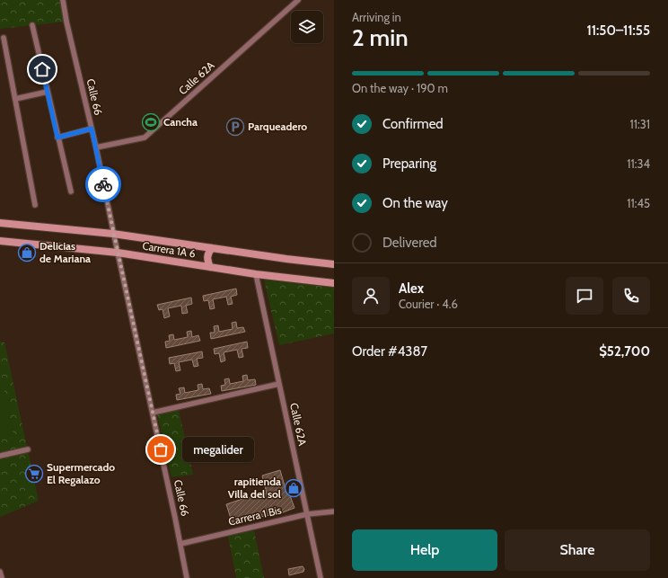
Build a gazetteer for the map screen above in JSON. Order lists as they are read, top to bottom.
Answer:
{
  "streets": {
    "street": [
      "Calle 62A",
      "Calle 66",
      "Carrera 1A 6",
      "Carrera 1 Bis"
    ]
  },
  "crossings": [
    ["Calle 62A", "Calle 66"],
    ["Calle 62A", "Carrera 1A 6"],
    ["Calle 62A", "Carrera 1 Bis"],
    ["Calle 66", "Carrera 1A 6"],
    ["Calle 66", "Carrera 1 Bis"]
  ],
  "places": {
    "sports": ["Cancha"],
    "parking": ["Parqueadero"],
    "shop": ["Delicias de Mariana", "rapitienda Villa del sol"],
    "other": ["megalider"],
    "supermarket": ["Supermercado El Regalazo"]
  },
  "page": {
    "heading": ["2 min", "Arriving in", "11:50–11:55"],
    "panel": [
      "Alex",
      "Courier · 4.6",
      "Order #4387",
      "$52,700"
    ],
    "bar": "On the way · 190 m",
    "list": [
      ["Confirmed", "11:31"],
      ["Preparing", "11:34"],
      ["On the way", "11:45"],
      "Delivered"
    ],
    "bubble": "megalider",
    "buttons": ["Help", "Share"]
  }
}
